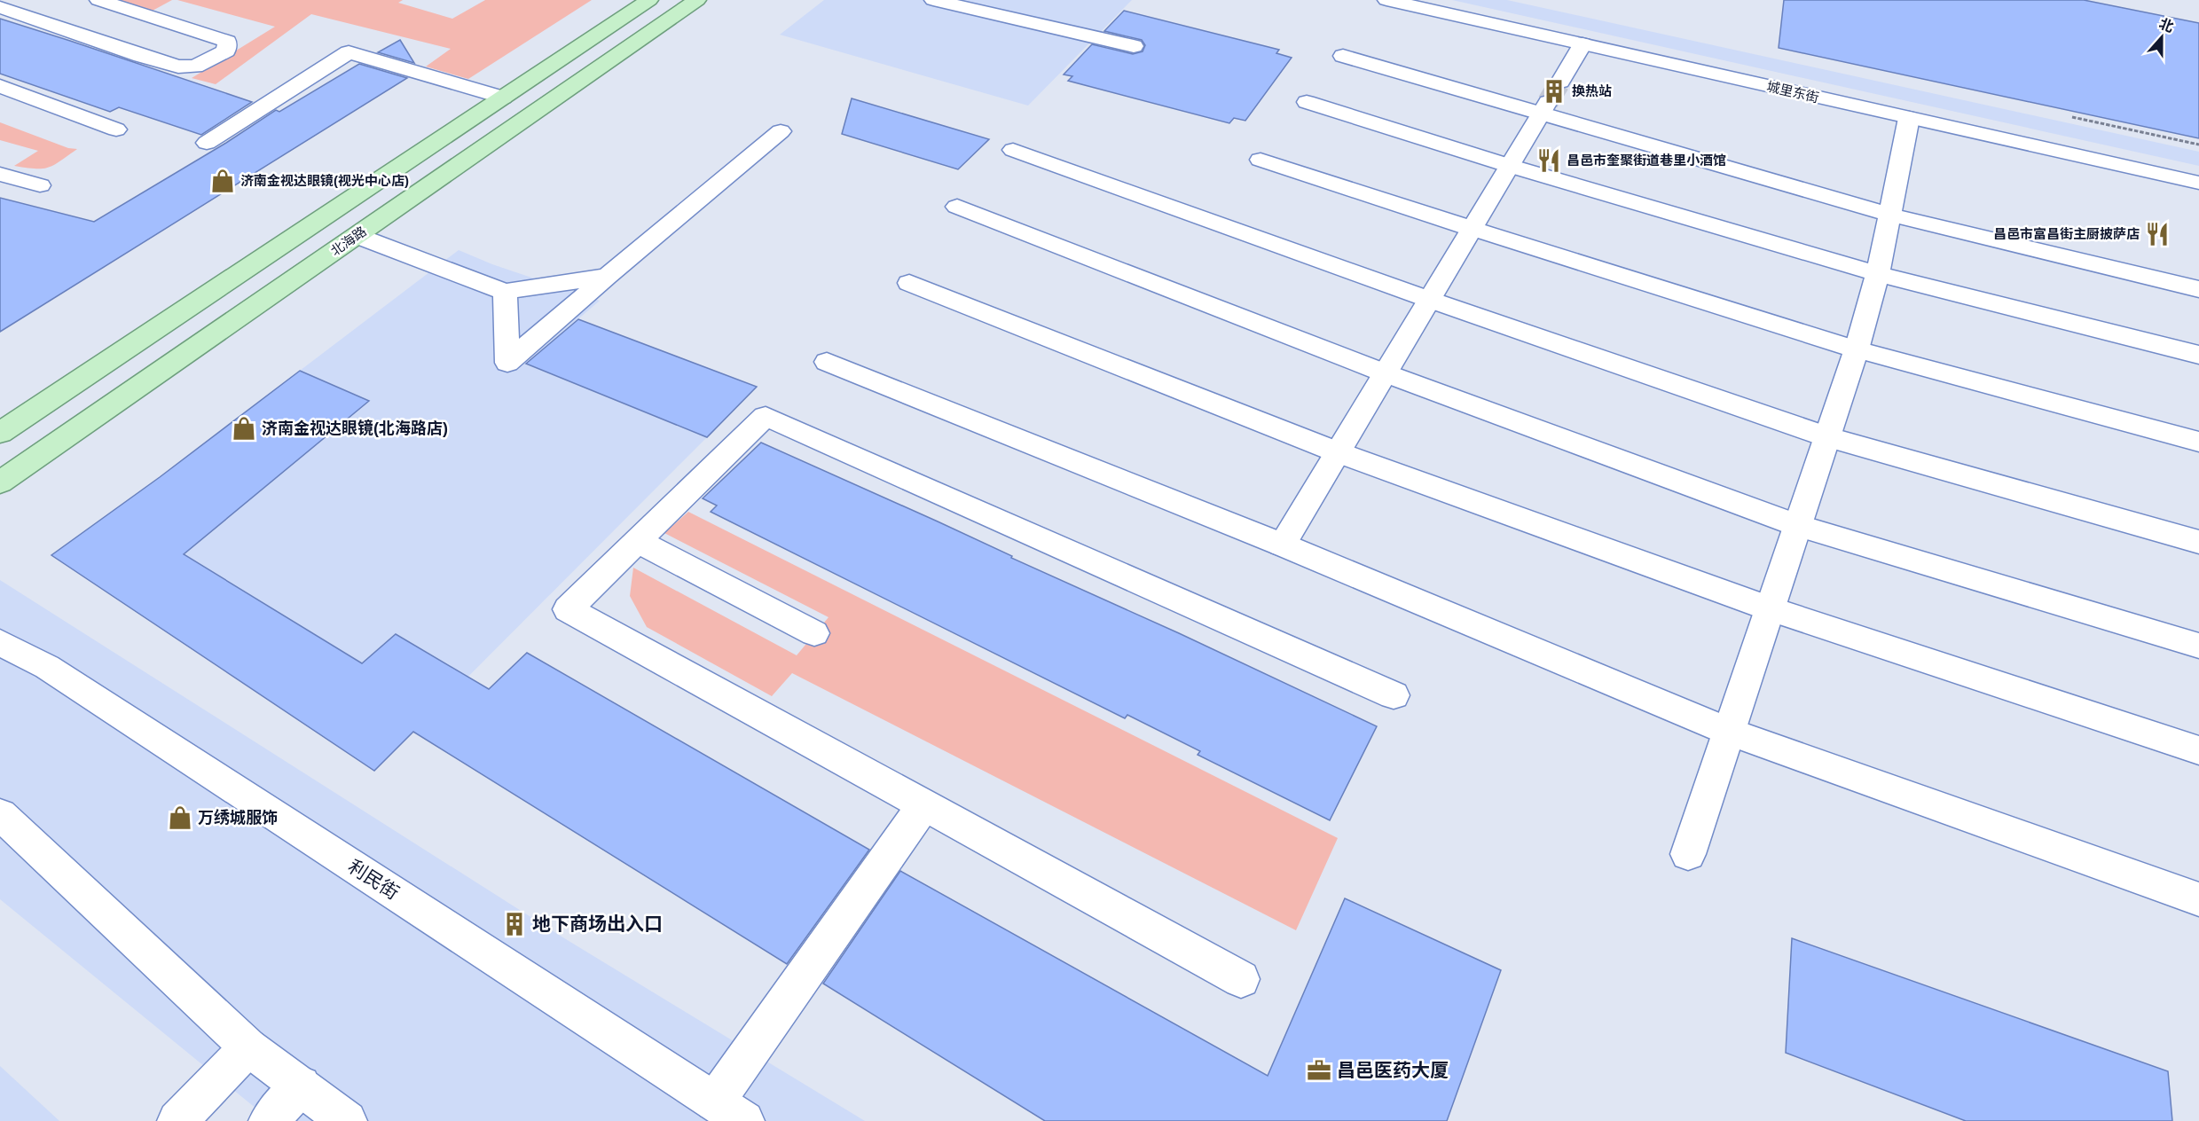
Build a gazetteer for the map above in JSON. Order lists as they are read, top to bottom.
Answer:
{
  "streets": {
    "main road": ["北海路"],
    "street": ["城里东街", "利民街"]
  },
  "places": {
    "building": ["换热站", "地下商场出入口"],
    "restaurant": ["昌邑市奎聚街道巷里小酒馆", "昌邑市富昌街主厨披萨店"],
    "shop": ["济南金视达眼镜(视光中心店)", "济南金视达眼镜(北海路店)", "万绣城服饰"],
    "office": ["昌邑医药大厦"]
  },
  "north": "top"
}
